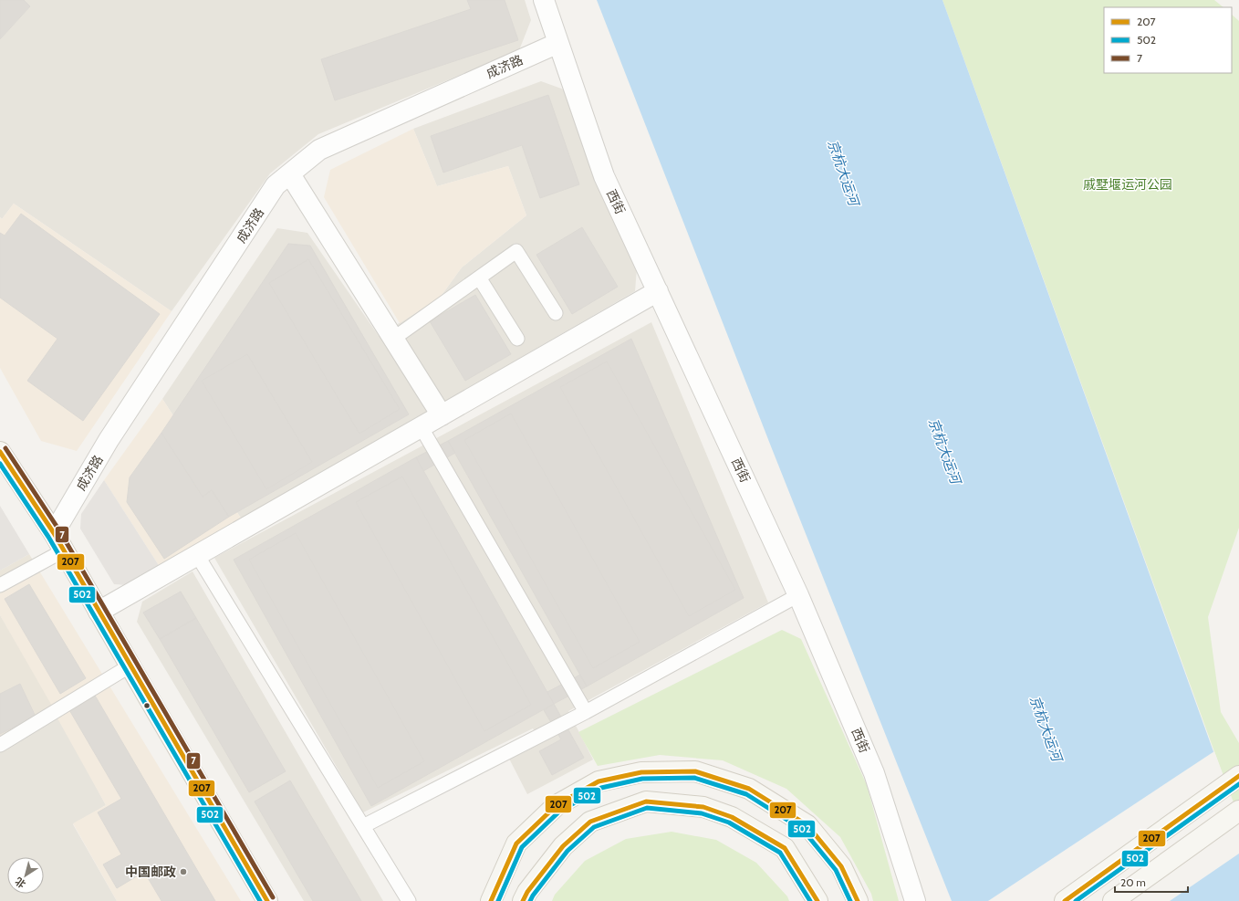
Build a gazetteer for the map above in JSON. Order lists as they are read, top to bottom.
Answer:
{
  "streets": {
    "street": ["成济路", "西街"]
  },
  "crossings": [
    ["成济路", "西街"]
  ],
  "water": ["京杭大运河"],
  "parks": ["戚墅堰运河公园"],
  "places": ["中国邮政"],
  "lines": ["transit line 7", "transit line 207", "transit line 502"],
  "legend": ["207", "502", "7"],
  "scale_bar": "20 m",
  "north": "bottom left"
}
